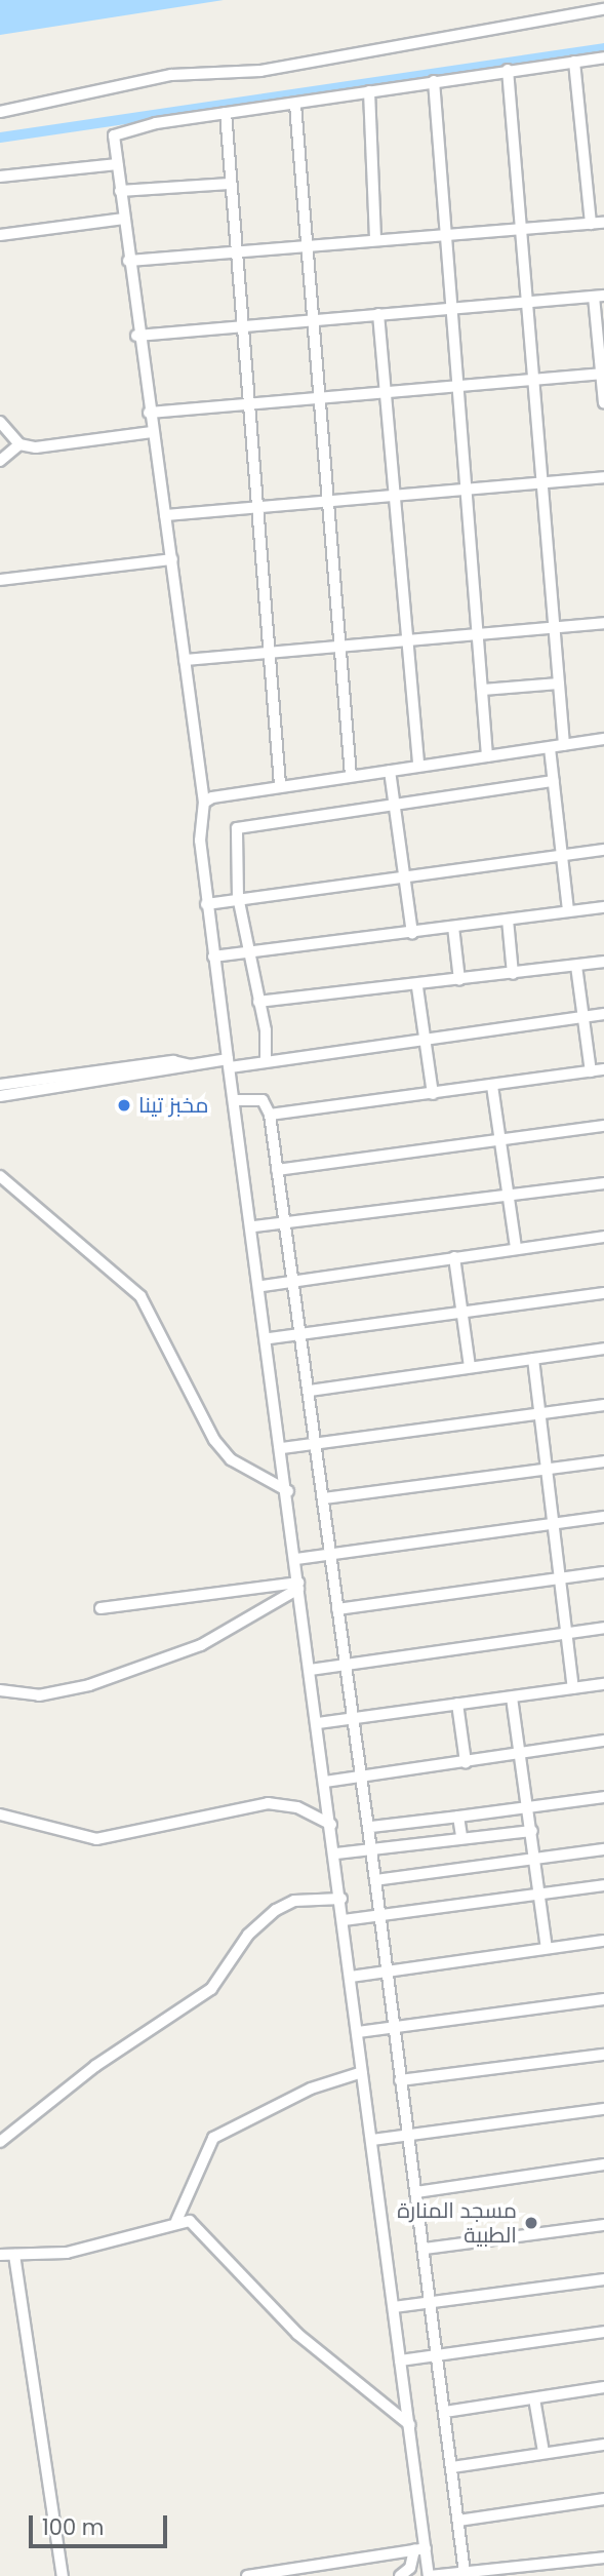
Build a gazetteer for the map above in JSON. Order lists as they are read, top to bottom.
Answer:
{
  "places": ["مخبز تينا", "مسجد المنارة الطبية"],
  "scale_bar": "100 m"
}
